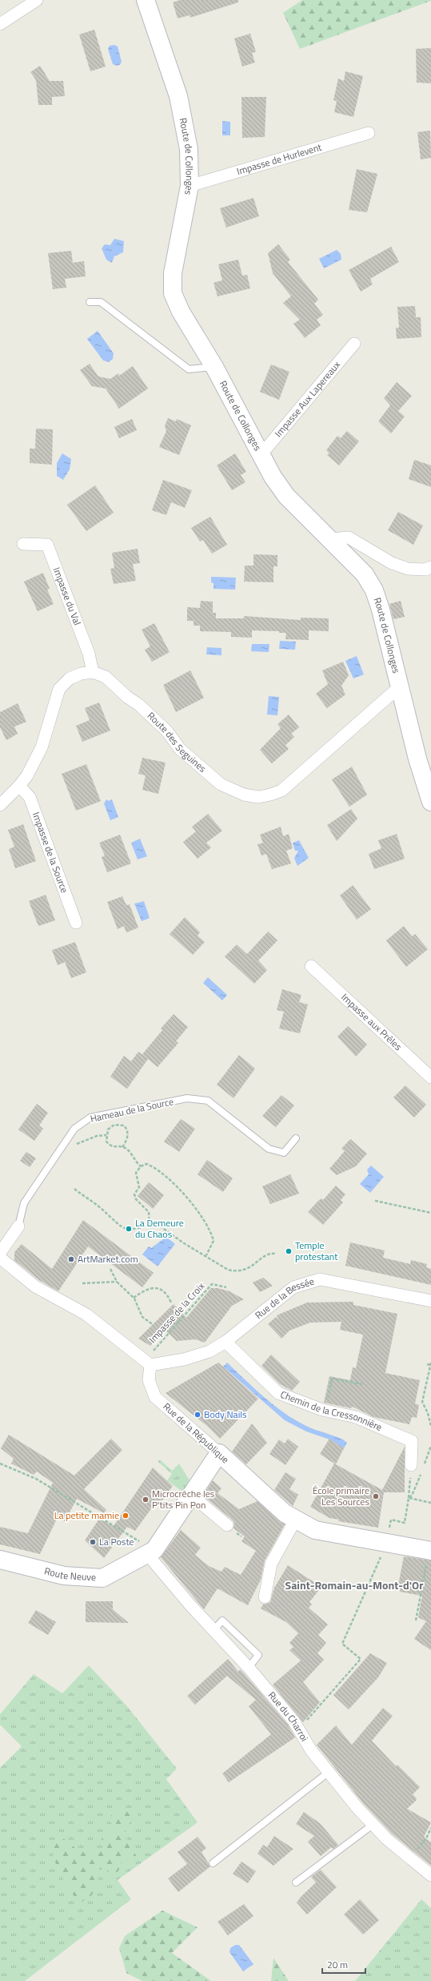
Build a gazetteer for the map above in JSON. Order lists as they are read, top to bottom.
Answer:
{
  "streets": {
    "main road": ["Route de Collonges", "Rue de la République", "Route Neuve"],
    "street": [
      "Impasse de Hurlevent",
      "Impasse Aux Lapereaux",
      "Impasse du Val",
      "Route des Seguines",
      "Impasse de la Source",
      "Impasse aux Prêles",
      "Hameau de la Source",
      "Rue de la Bessée",
      "Chemin de la Cressonnière",
      "Rue du Charroi"
    ],
    "path": ["Impasse de la Croix"]
  },
  "crossings": [
    ["Route de Collonges", "Impasse de Hurlevent"],
    ["Route de Collonges", "Impasse Aux Lapereaux"],
    ["Route de Collonges", "Route des Seguines"],
    ["Impasse du Val", "Route des Seguines"],
    ["Rue de la Bessée", "Impasse de la Croix"],
    ["Rue de la Bessée", "Chemin de la Cressonnière"],
    ["Rue de la Bessée", "Rue de la République"],
    ["Impasse de la Croix", "Rue de la République"],
    ["Route Neuve", "Rue du Charroi"]
  ],
  "districts": ["Saint-Romain-au-Mont-d'Or"],
  "places": [
    "La Demeure du Chaos",
    "Temple protestant",
    "ArtMarket.com",
    "Body Nails",
    "École primaire Les Sources",
    "Microcrêche les P'tits Pin Pon",
    "La petite mamie",
    "La Poste"
  ],
  "scale_bar": "20 m"
}
